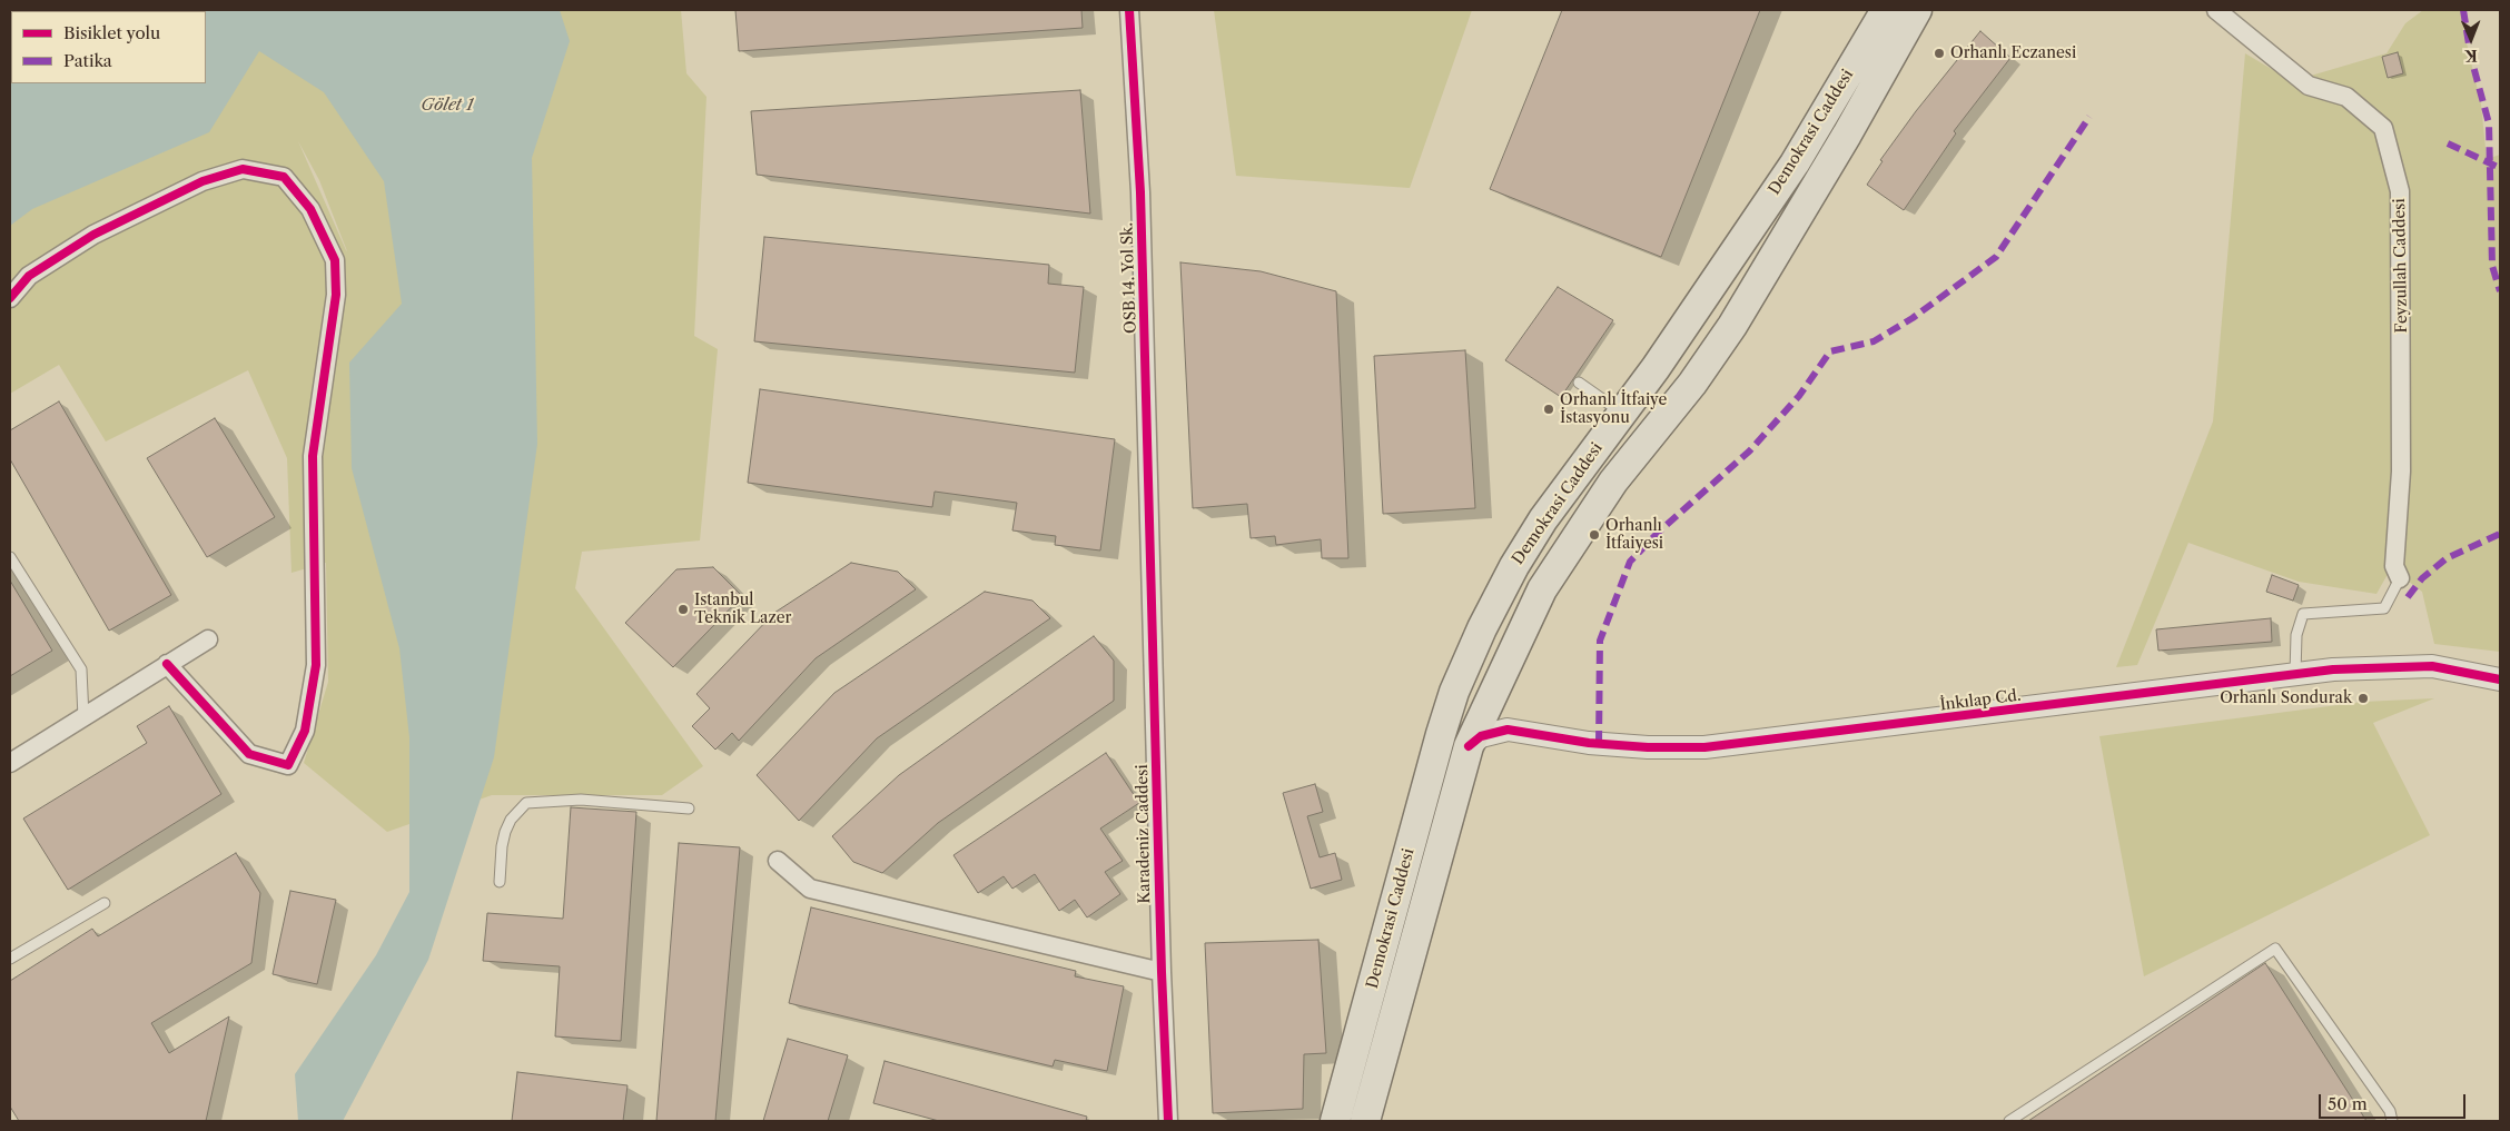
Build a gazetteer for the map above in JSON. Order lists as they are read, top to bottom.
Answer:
{
  "streets": {
    "main road": ["Demokrasi Caddesi"],
    "street": [
      "Feyzullah Caddesi",
      "OSB 14. Yol Sk.",
      "İnkılap Cd.",
      "Karadeniz Caddesi"
    ]
  },
  "crossings": [
    ["Demokrasi Caddesi", "İnkılap Cd."],
    ["OSB 14. Yol Sk.", "Karadeniz Caddesi"]
  ],
  "water": ["Gölet 1"],
  "places": [
    "Orhanlı Eczanesi",
    "Orhanlı İtfaiye İstasyonu",
    "Orhanlı İtfaiyesi",
    "Istanbul Teknik Lazer",
    "Orhanlı Sondurak"
  ],
  "legend": ["Bisiklet yolu", "Patika"],
  "scale_bar": "50 m",
  "north": "bottom"
}
